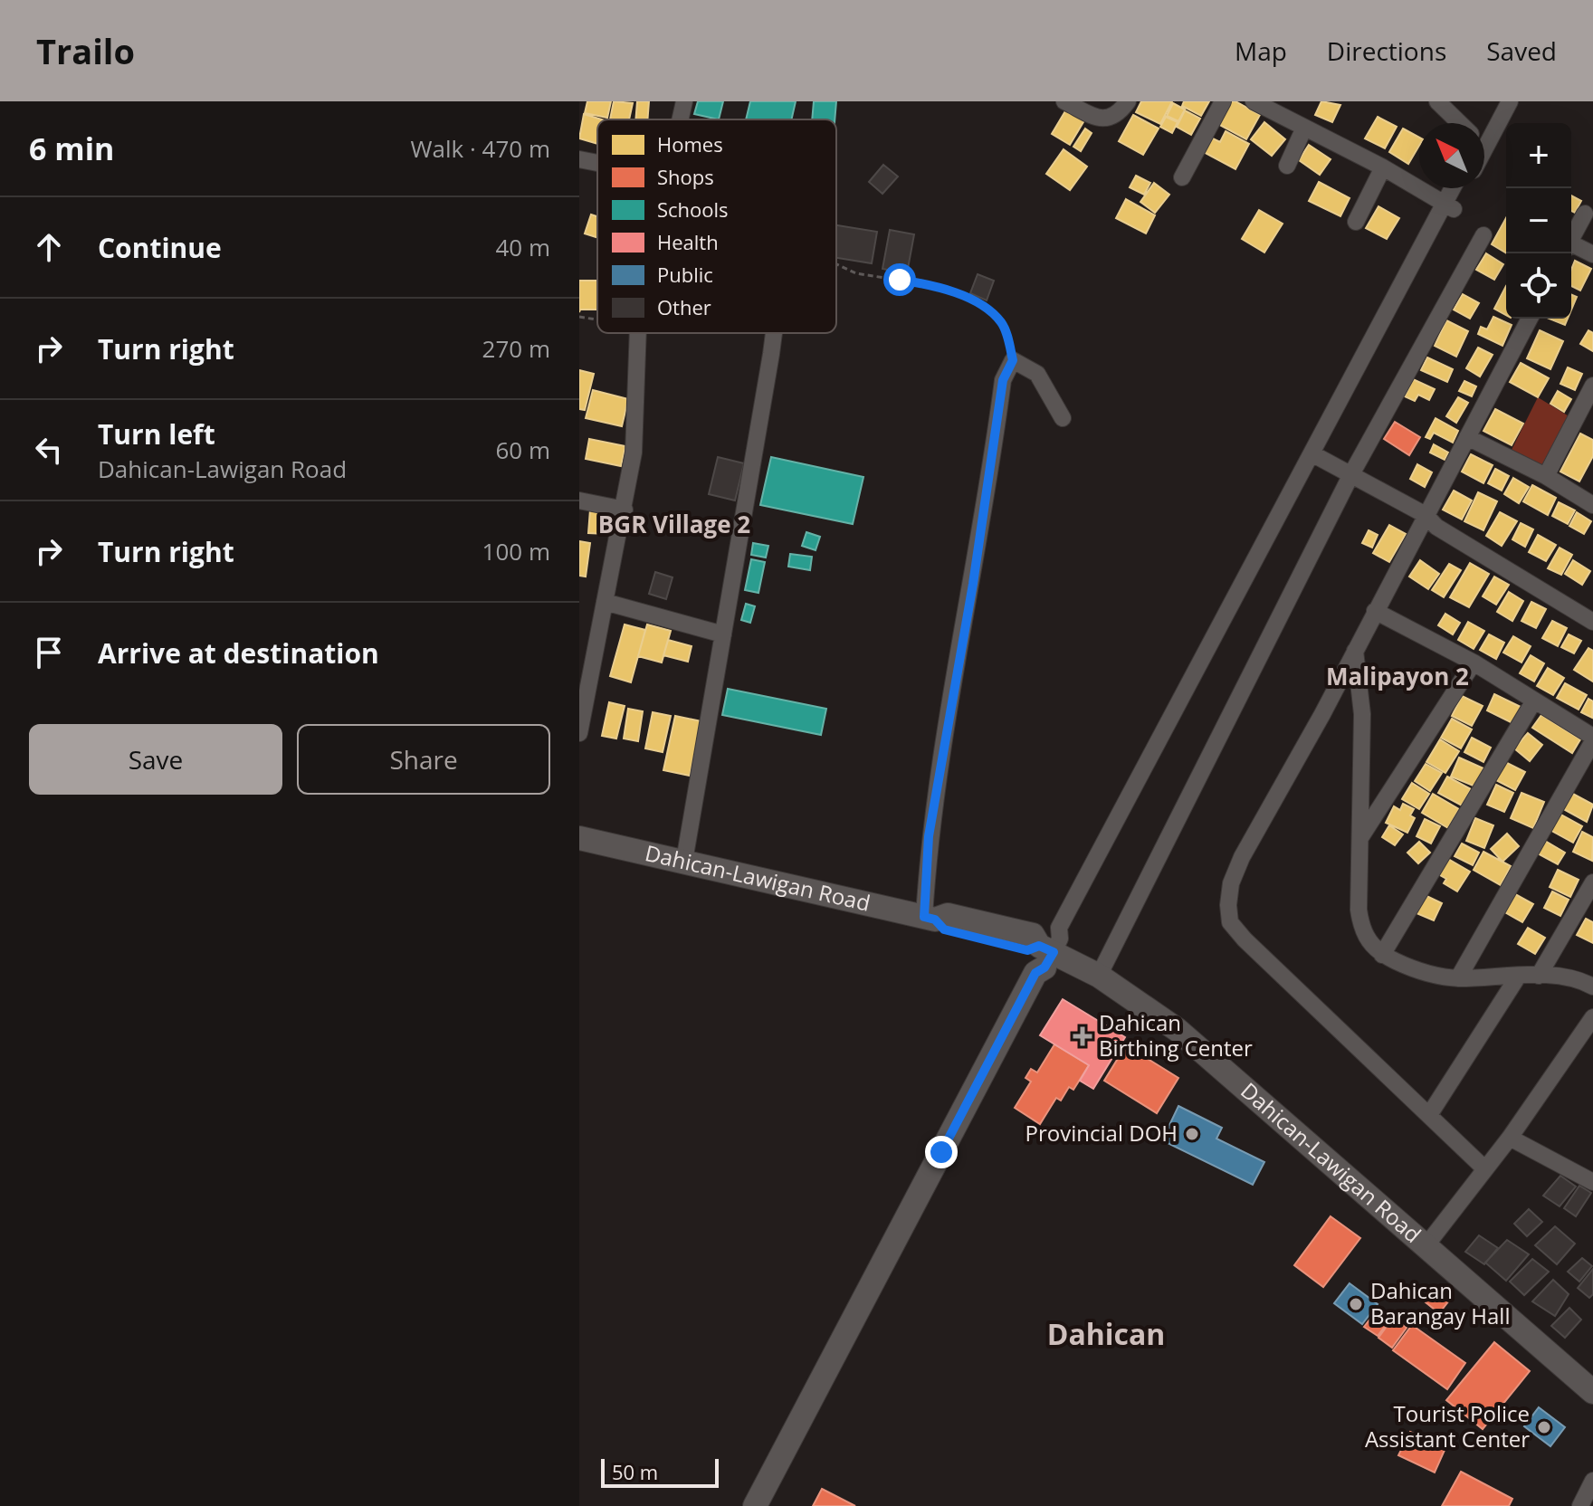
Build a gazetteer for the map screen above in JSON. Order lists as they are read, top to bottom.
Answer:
{
  "streets": {
    "main road": ["Dahican-Lawigan Road"]
  },
  "districts": ["BGR Village 2", "Malipayon 2", "Dahican"],
  "places": {
    "health": ["Dahican Birthing Center"],
    "other": ["Provincial DOH", "Dahican Barangay Hall", "Tourist Police Assistant Center"]
  },
  "legend": [
    "Homes",
    "Shops",
    "Schools",
    "Health",
    "Public",
    "Other"
  ],
  "scale_bar": "50 m",
  "north": "top left",
  "page": {
    "header": "Trailo",
    "nav": ["Map", "Directions", "Saved"],
    "heading": ["6 min", "Walk · 470 m"],
    "map_buttons": ["+", "−"],
    "list": [
      ["Continue", "40 m"],
      ["Turn right", "270 m"],
      ["Turn left", "Dahican-Lawigan Road", "60 m"],
      ["Turn right", "100 m"],
      "Arrive at destination"
    ],
    "buttons": ["Save", "Share"],
    "scale": "50 m"
  }
}
